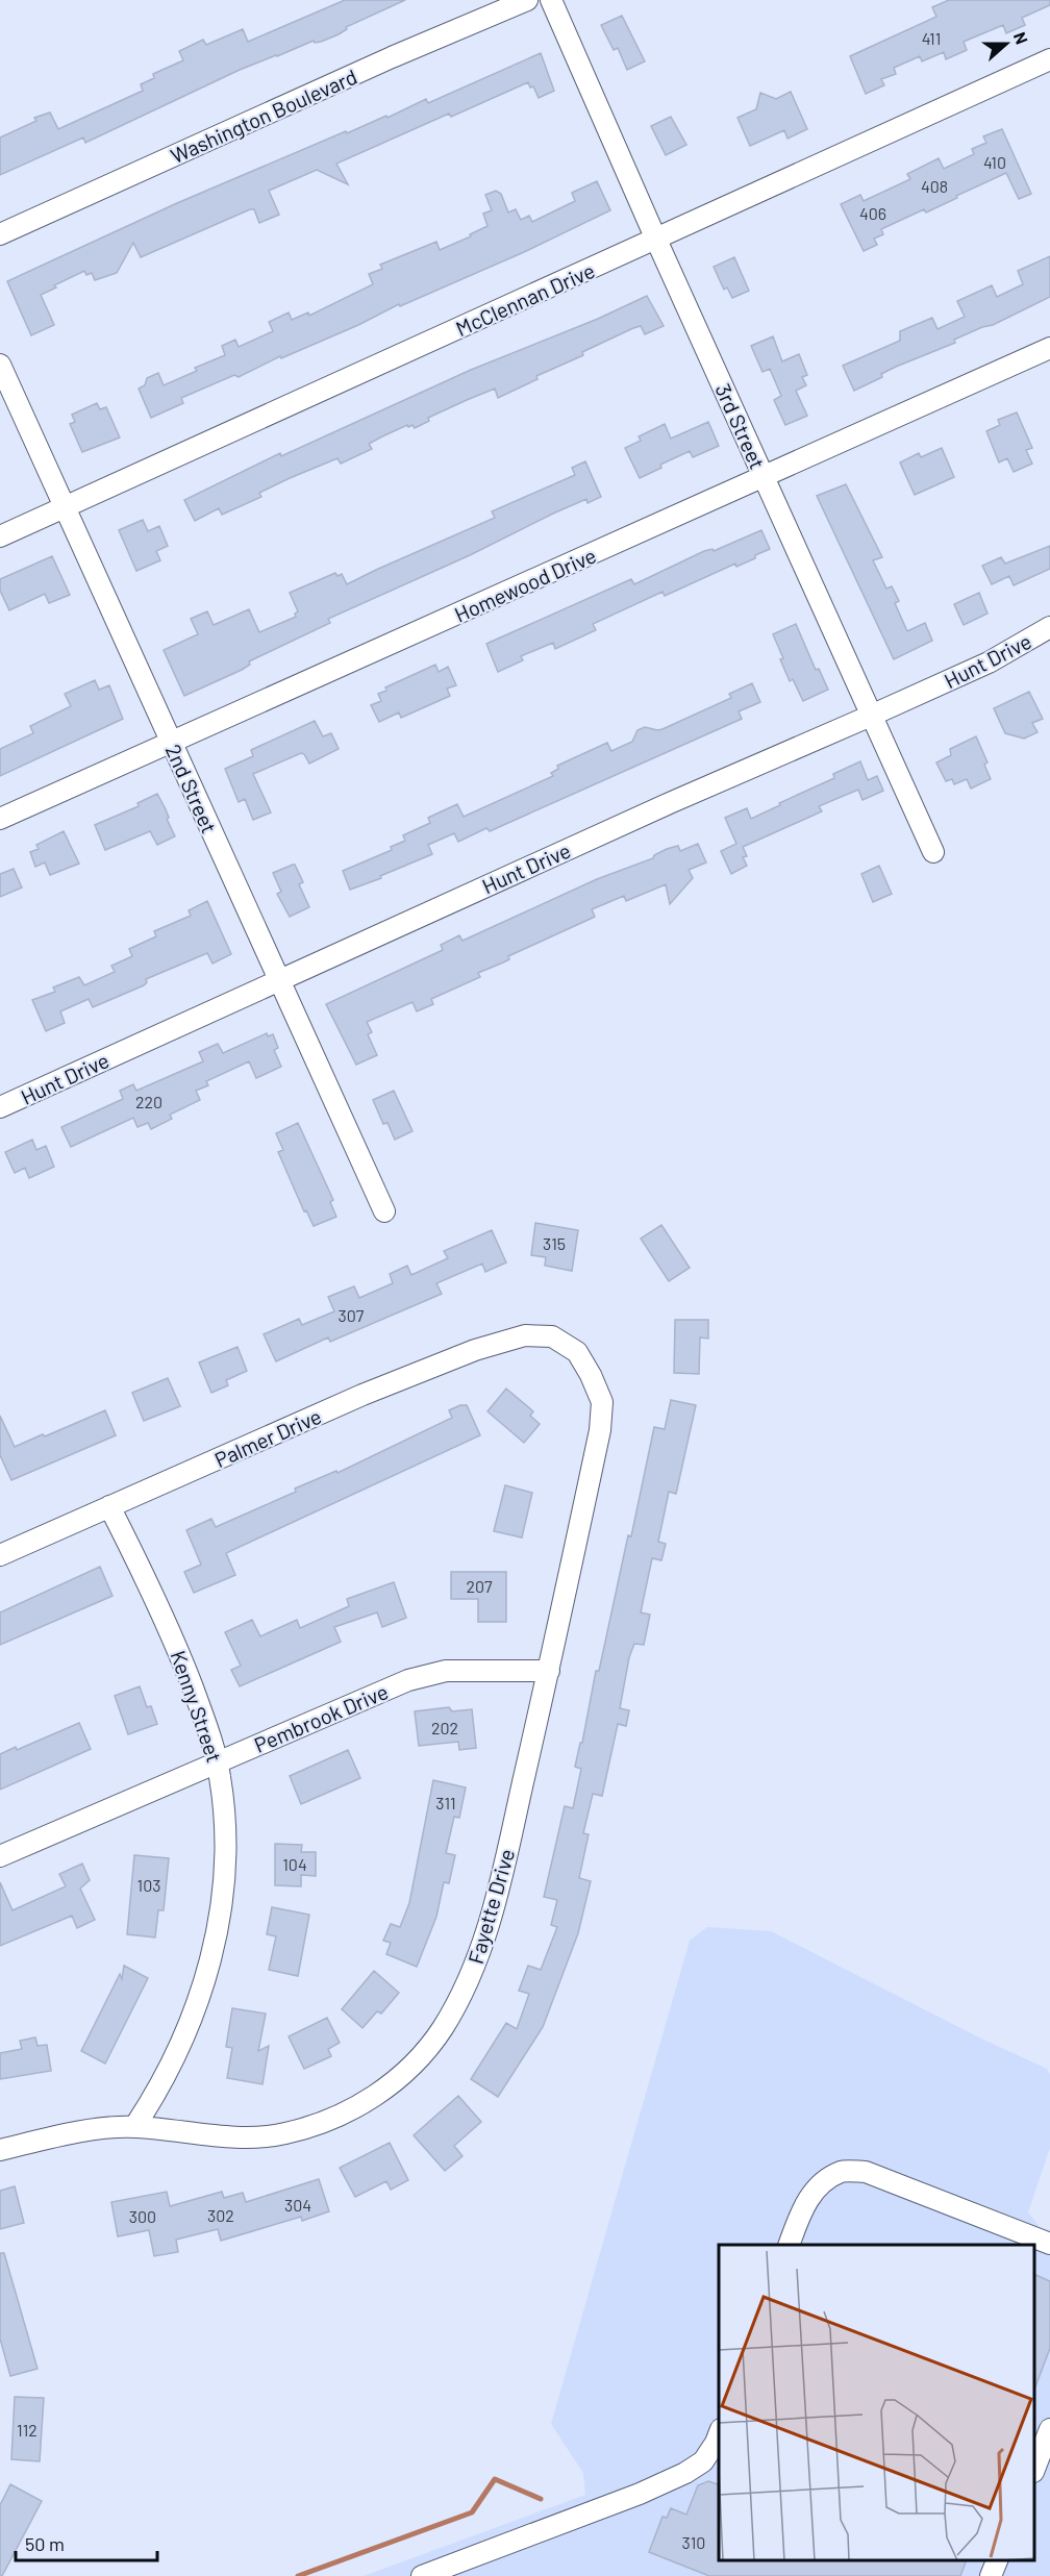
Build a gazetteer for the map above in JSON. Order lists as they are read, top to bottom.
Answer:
{
  "streets": {
    "street": [
      "Washington Boulevard",
      "McClennan Drive",
      "3rd Street",
      "Homewood Drive",
      "Hunt Drive",
      "2nd Street",
      "Palmer Drive",
      "Kenny Street",
      "Pembrook Drive",
      "Fayette Drive"
    ]
  },
  "crossings": [
    ["McClennan Drive", "3rd Street"],
    ["McClennan Drive", "2nd Street"],
    ["3rd Street", "Homewood Drive"],
    ["3rd Street", "Hunt Drive"],
    ["Homewood Drive", "2nd Street"],
    ["Hunt Drive", "2nd Street"],
    ["Palmer Drive", "Kenny Street"],
    ["Palmer Drive", "Fayette Drive"],
    ["Kenny Street", "Pembrook Drive"],
    ["Kenny Street", "Fayette Drive"],
    ["Pembrook Drive", "Fayette Drive"]
  ],
  "house_numbers": [
    "411",
    "410",
    "408",
    "406",
    "220",
    "315",
    "307",
    "207",
    "202",
    "311",
    "104",
    "103",
    "304",
    "302",
    "300",
    "112",
    "310"
  ],
  "scale_bar": "50 m",
  "north": "right"
}
